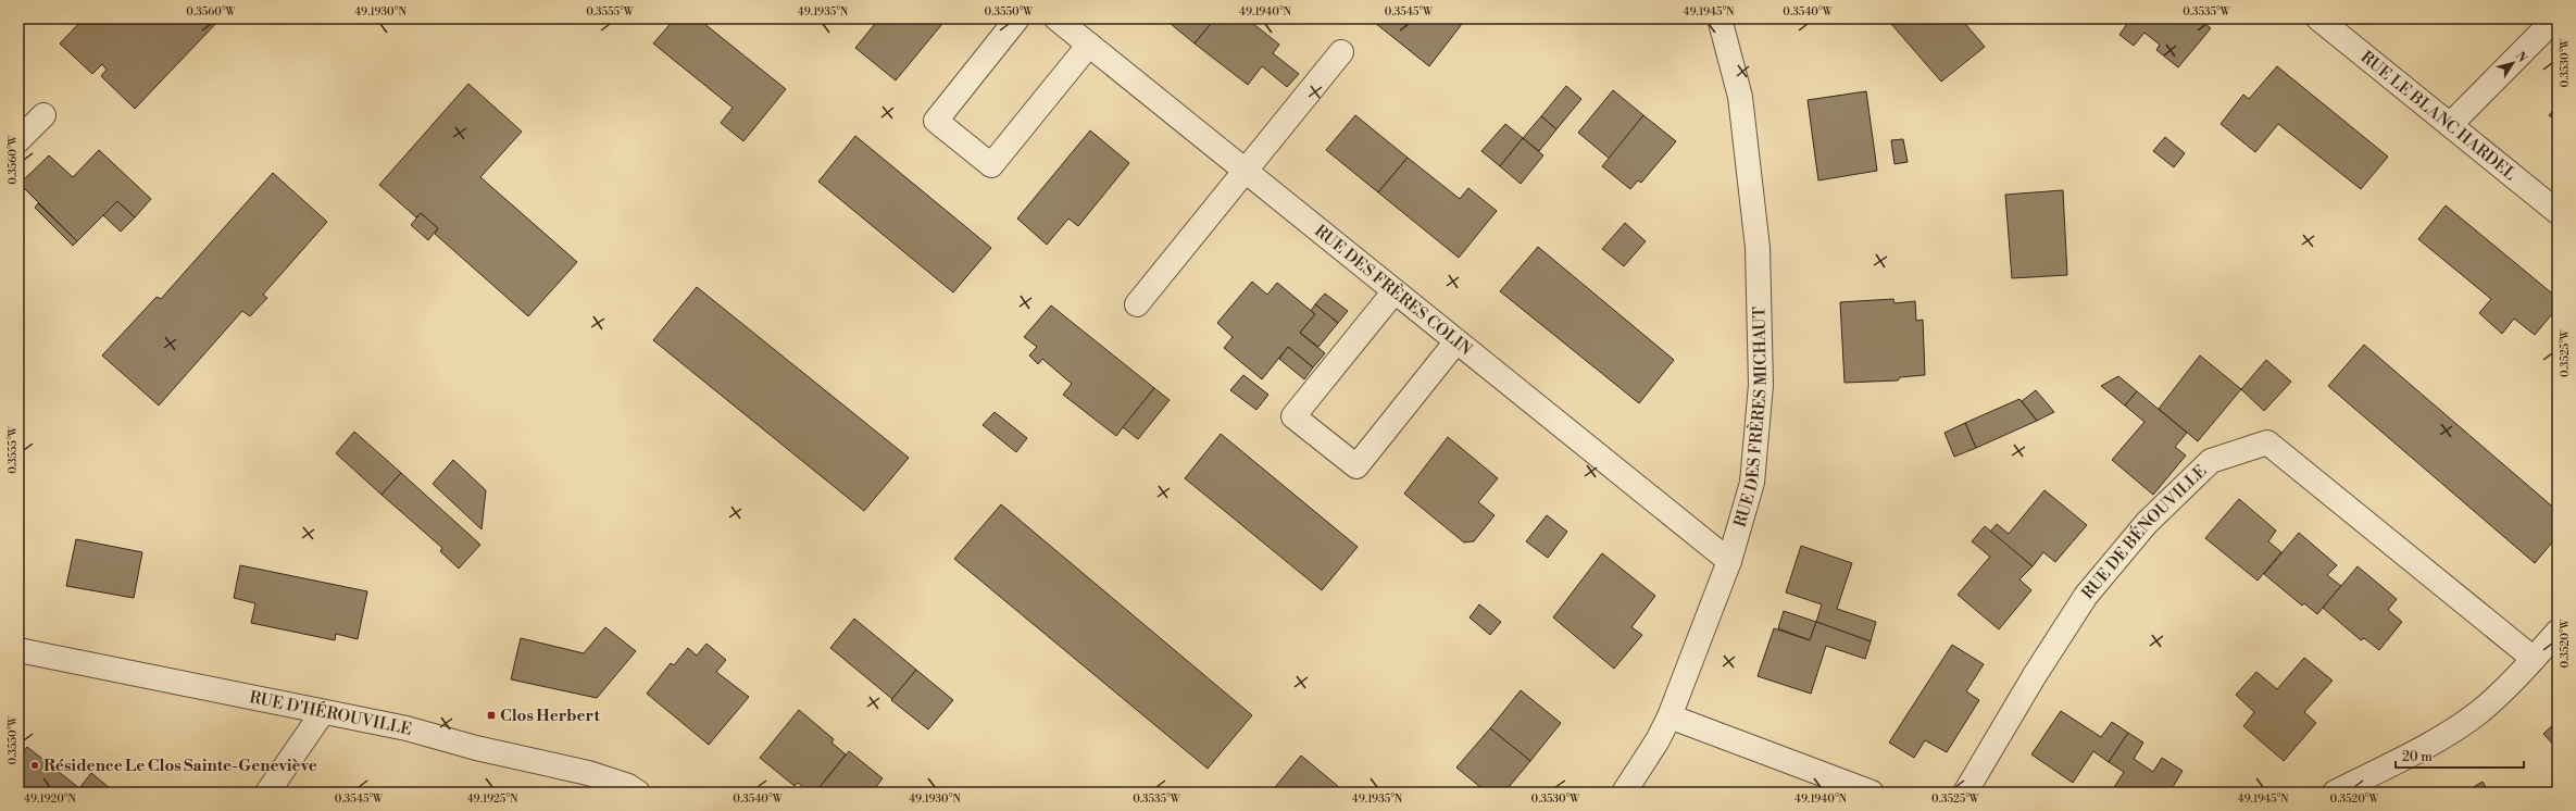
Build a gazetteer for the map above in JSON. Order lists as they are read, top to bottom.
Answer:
{
  "streets": {
    "street": [
      "RUE LE BLANC HARDEL",
      "RUE DES FRÈRES COLIN",
      "RUE DES FRÈRES MICHAUT",
      "RUE DE BÉNOUVILLE",
      "RUE D'HÉROUVILLE"
    ]
  },
  "crossings": [
    ["RUE DES FRÈRES COLIN", "RUE DES FRÈRES MICHAUT"]
  ],
  "places": {
    "transit": ["Clos Herbert"],
    "other": ["Résidence Le Clos Sainte-Geneviève"]
  },
  "scale_bar": "20 m",
  "north": "top right",
  "coordinates": [
    "0.3560°W",
    "49.1930°N",
    "0.3555°W",
    "49.1935°N",
    "0.3550°W",
    "49.1940°N",
    "0.3545°W",
    "49.1945°N",
    "0.3540°W",
    "0.3535°W",
    "0.3530°W",
    "0.3525°W",
    "0.3520°W",
    "49.1920°N",
    "49.1925°N"
  ]
}
